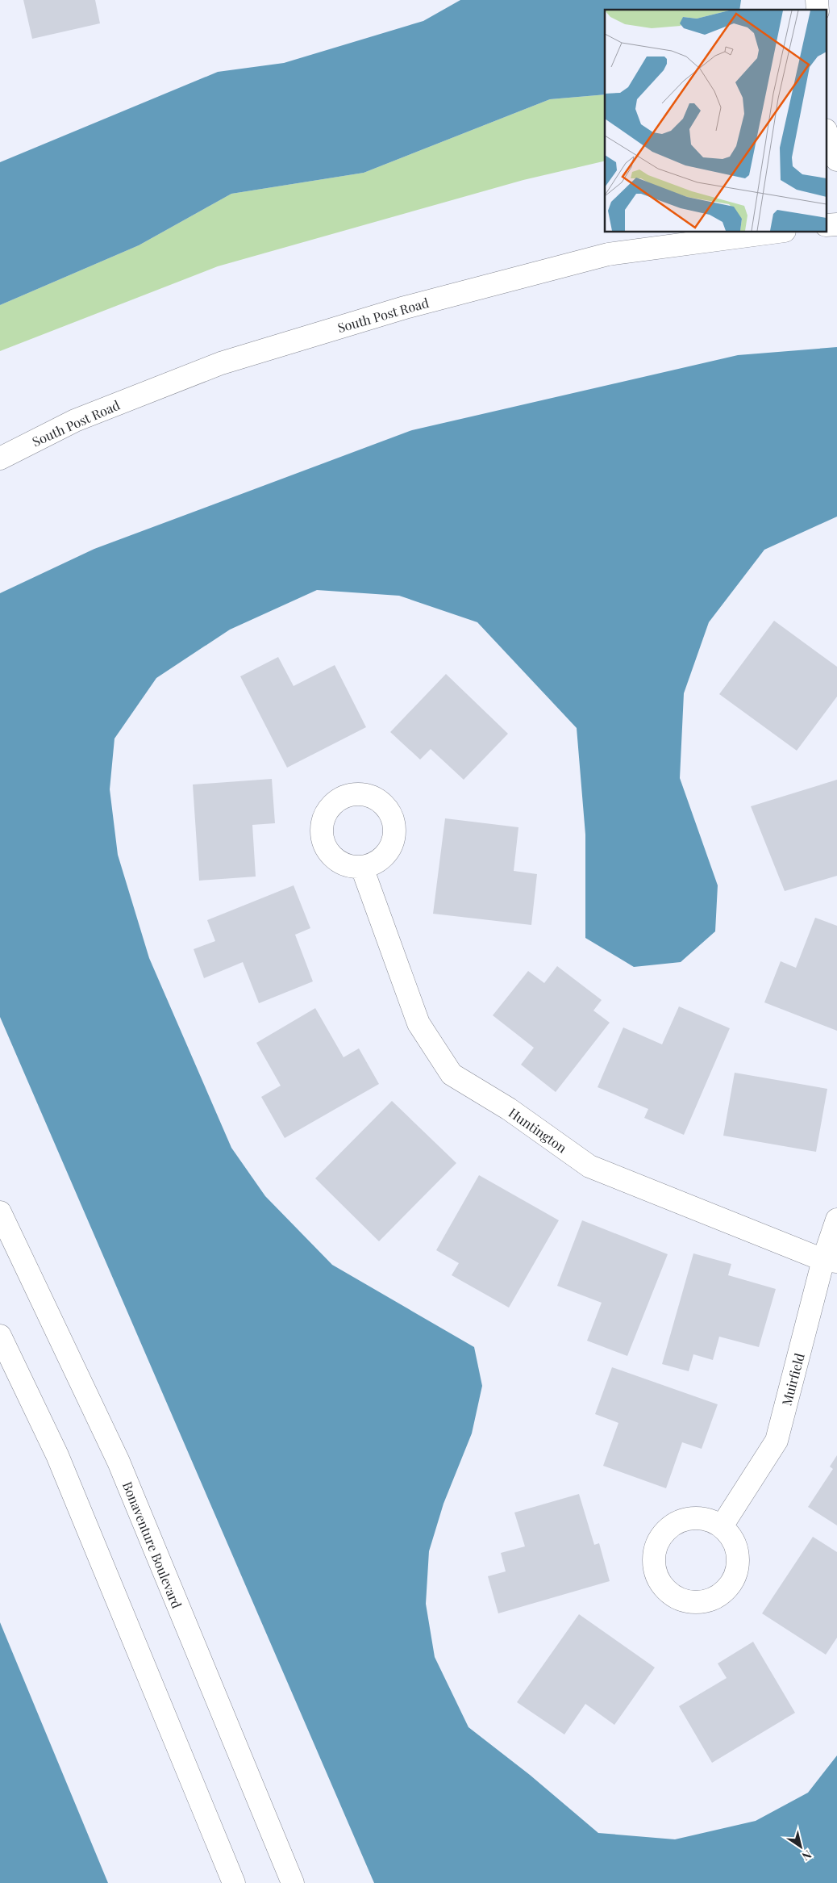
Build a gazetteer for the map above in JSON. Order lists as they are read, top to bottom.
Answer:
{
  "streets": {
    "street": [
      "South Post Road",
      "Huntington",
      "Muirfield",
      "Bonaventure Boulevard"
    ]
  },
  "crossings": [
    ["Huntington", "Muirfield"]
  ],
  "north": "bottom right"
}
